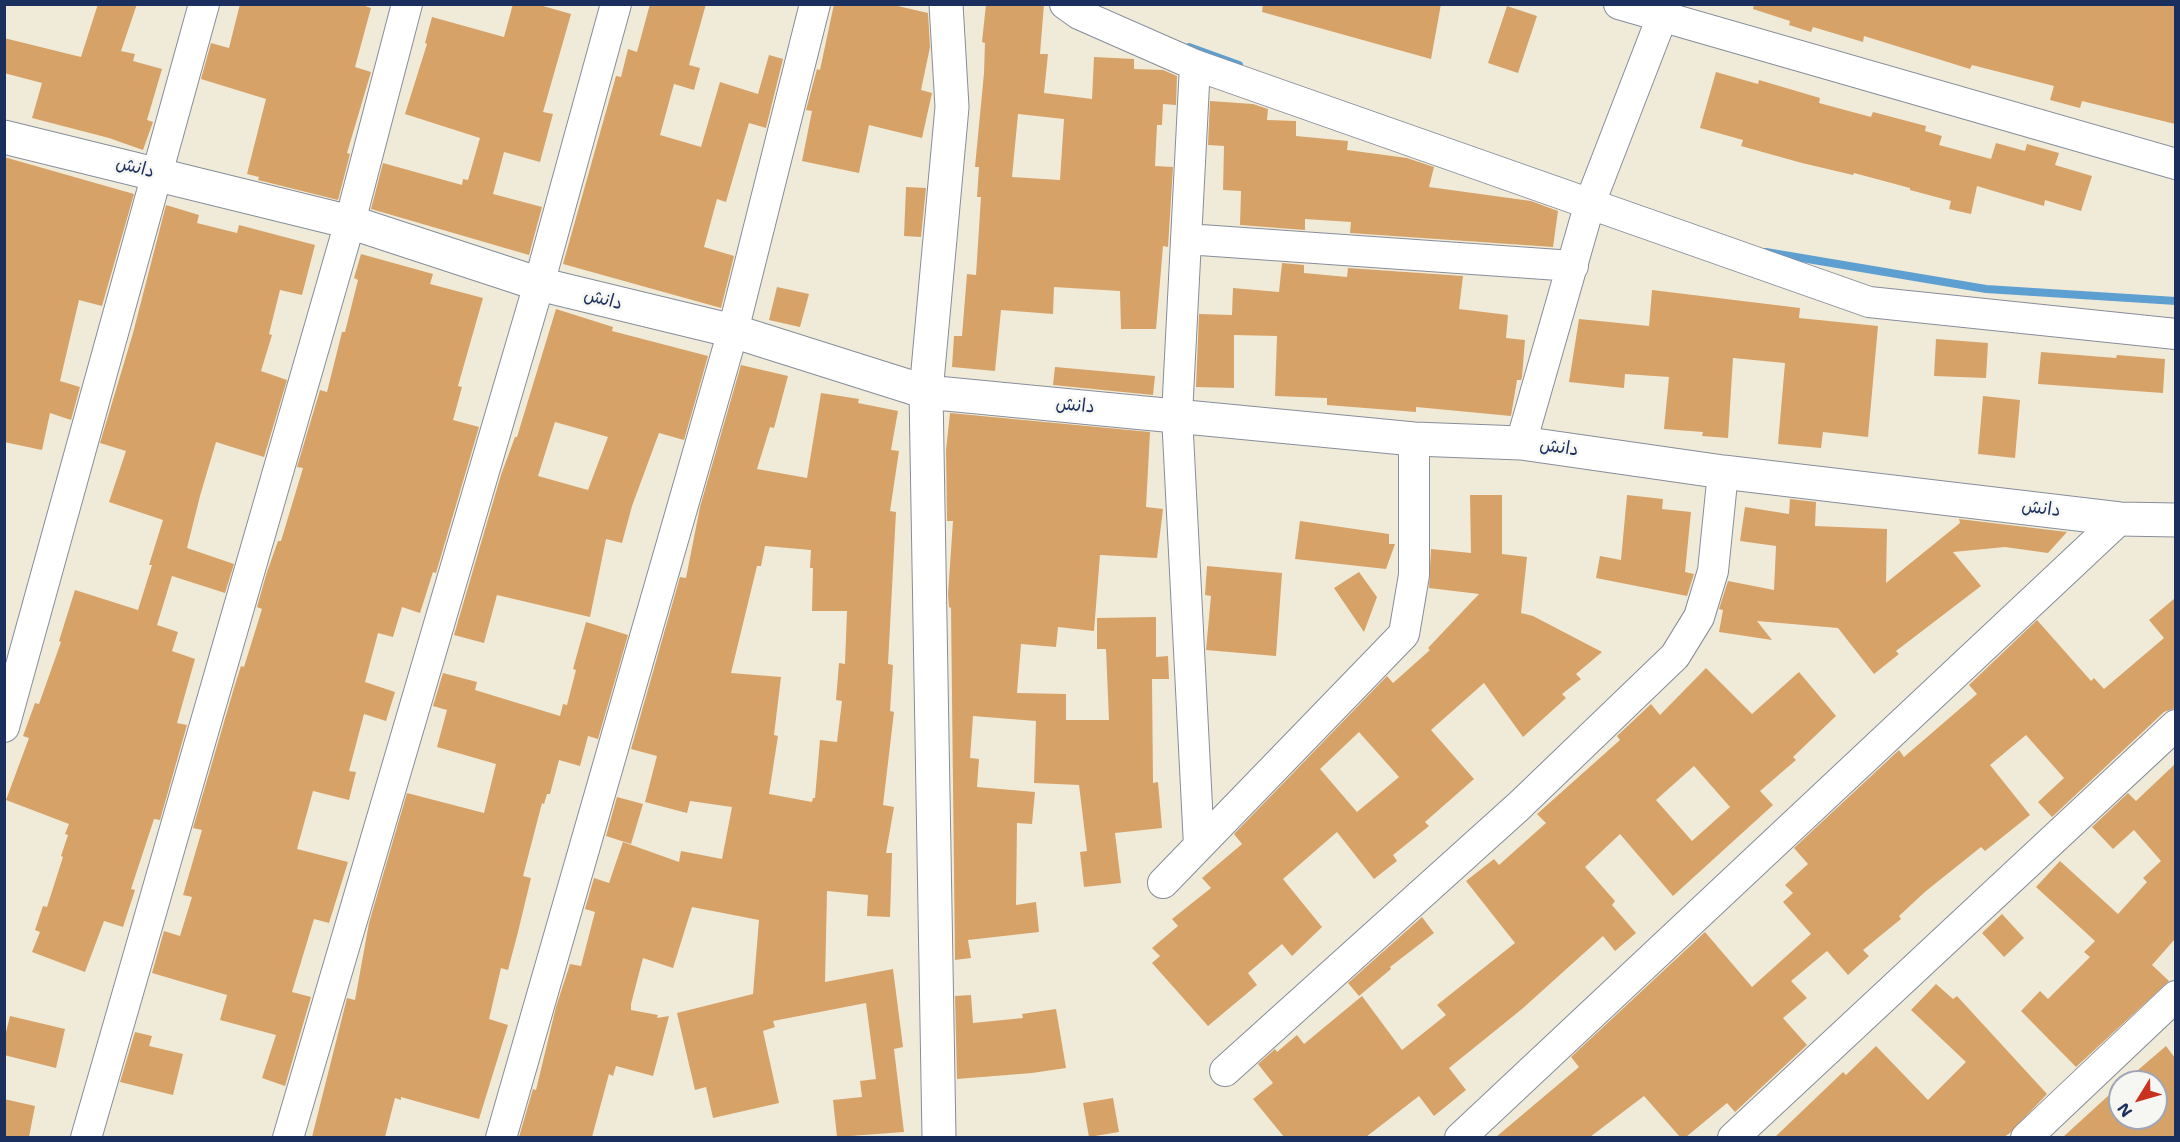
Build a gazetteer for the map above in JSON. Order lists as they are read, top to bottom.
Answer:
{
  "streets": {
    "main road": ["دانش"]
  },
  "north": "bottom left"
}
